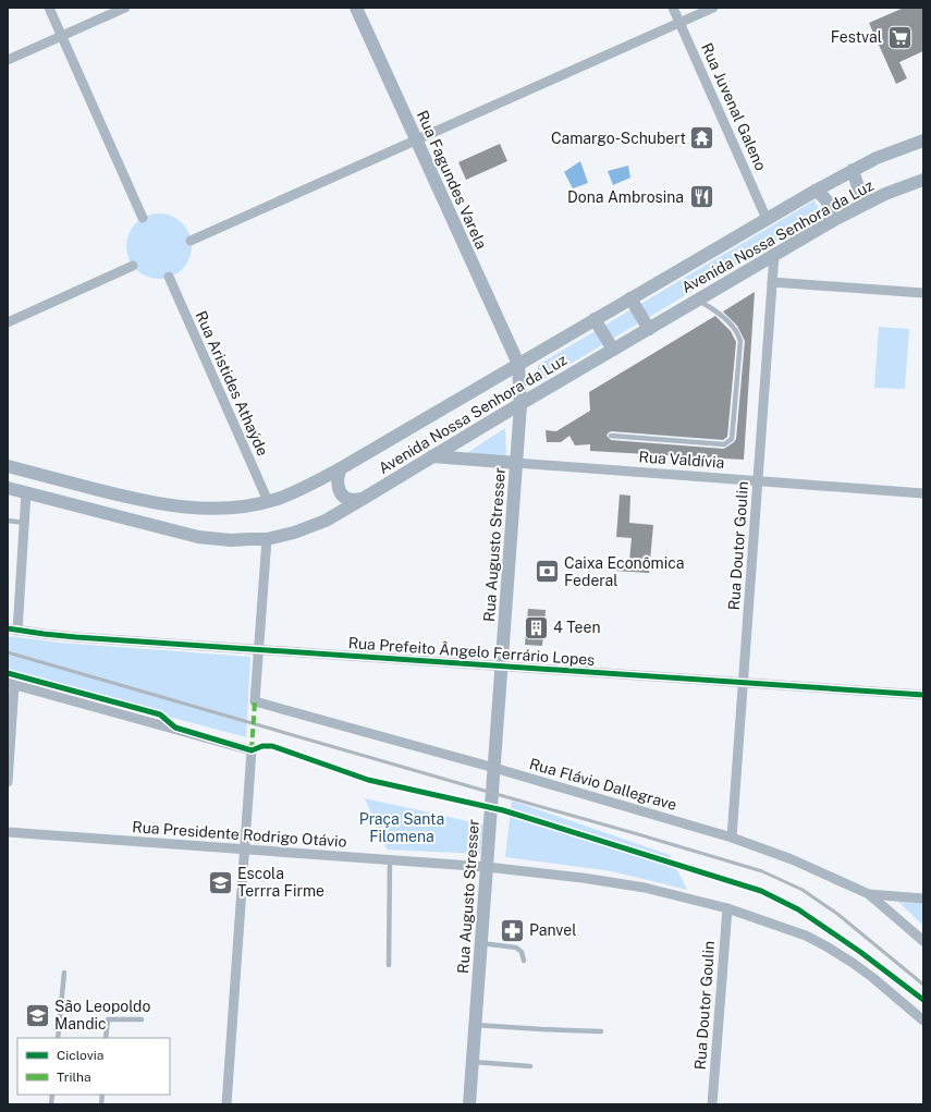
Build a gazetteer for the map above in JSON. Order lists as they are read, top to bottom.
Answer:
{
  "streets": {
    "main road": ["Rua Fagundes Varela", "Avenida Nossa Senhora da Luz", "Rua Augusto Stresser"],
    "street": [
      "Rua Juvenal Galeno",
      "Rua Aristides Athaýde",
      "Rua Valdívia",
      "Rua Doutor Goulin",
      "Rua Prefeito Ângelo Ferrário Lopes",
      "Rua Flávio Dallegrave",
      "Rua Presidente Rodrigo Otávio"
    ]
  },
  "crossings": [
    ["Rua Juvenal Galeno", "Avenida Nossa Senhora da Luz"],
    ["Rua Fagundes Varela", "Avenida Nossa Senhora da Luz"],
    ["Rua Fagundes Varela", "Rua Augusto Stresser"],
    ["Avenida Nossa Senhora da Luz", "Rua Aristides Athaýde"],
    ["Avenida Nossa Senhora da Luz", "Rua Augusto Stresser"],
    ["Avenida Nossa Senhora da Luz", "Rua Doutor Goulin"],
    ["Rua Valdívia", "Rua Augusto Stresser"],
    ["Rua Valdívia", "Rua Doutor Goulin"],
    ["Rua Augusto Stresser", "Rua Prefeito Ângelo Ferrário Lopes"],
    ["Rua Augusto Stresser", "Rua Flávio Dallegrave"],
    ["Rua Augusto Stresser", "Rua Presidente Rodrigo Otávio"],
    ["Rua Doutor Goulin", "Rua Prefeito Ângelo Ferrário Lopes"],
    ["Rua Doutor Goulin", "Rua Flávio Dallegrave"],
    ["Rua Doutor Goulin", "Rua Presidente Rodrigo Otávio"],
    ["Rua Prefeito Ângelo Ferrário Lopes", "Rua Flávio Dallegrave"]
  ],
  "parks": ["Praça Santa Filomena"],
  "places": {
    "supermarket": ["Festval"],
    "temple": ["Camargo-Schubert"],
    "restaurant": ["Dona Ambrosina"],
    "bank": ["Caixa Econômica Federal"],
    "building": ["4 Teen"],
    "school or university": ["Escola Terrra Firme", "São Leopoldo Mandic"],
    "pharmacy": ["Panvel"]
  },
  "legend": ["Ciclovia", "Trilha"]
}
